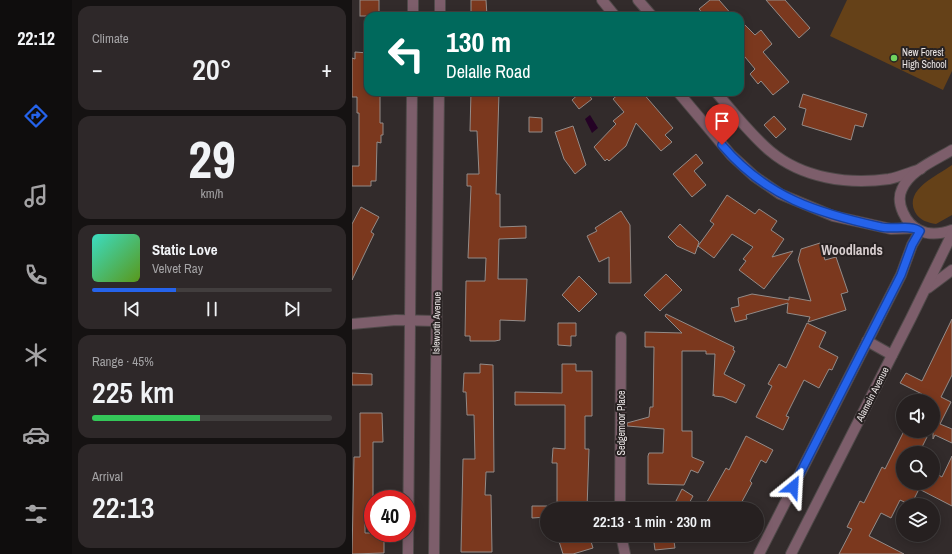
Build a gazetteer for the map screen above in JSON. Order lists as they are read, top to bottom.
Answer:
{
  "streets": {
    "street": ["Isleworth Avenue", "Alamein Avenue", "Sedgemoor Place"]
  },
  "districts": ["Woodlands"],
  "places": ["New Forest High School"],
  "page": {
    "tabs": "22:12",
    "tile": [
      "Climate",
      ["29", "km/h"],
      ["Range · 45%", "225 km"],
      ["Arrival", "22:13"]
    ],
    "turn": ["130 m", "Delalle Road"],
    "heat": ["−", "20°", "+"],
    "song": ["Static Love", "Velvet Ray"],
    "limit": "40",
    "trip": "22:13 · 1 min · 230 m"
  }
}
